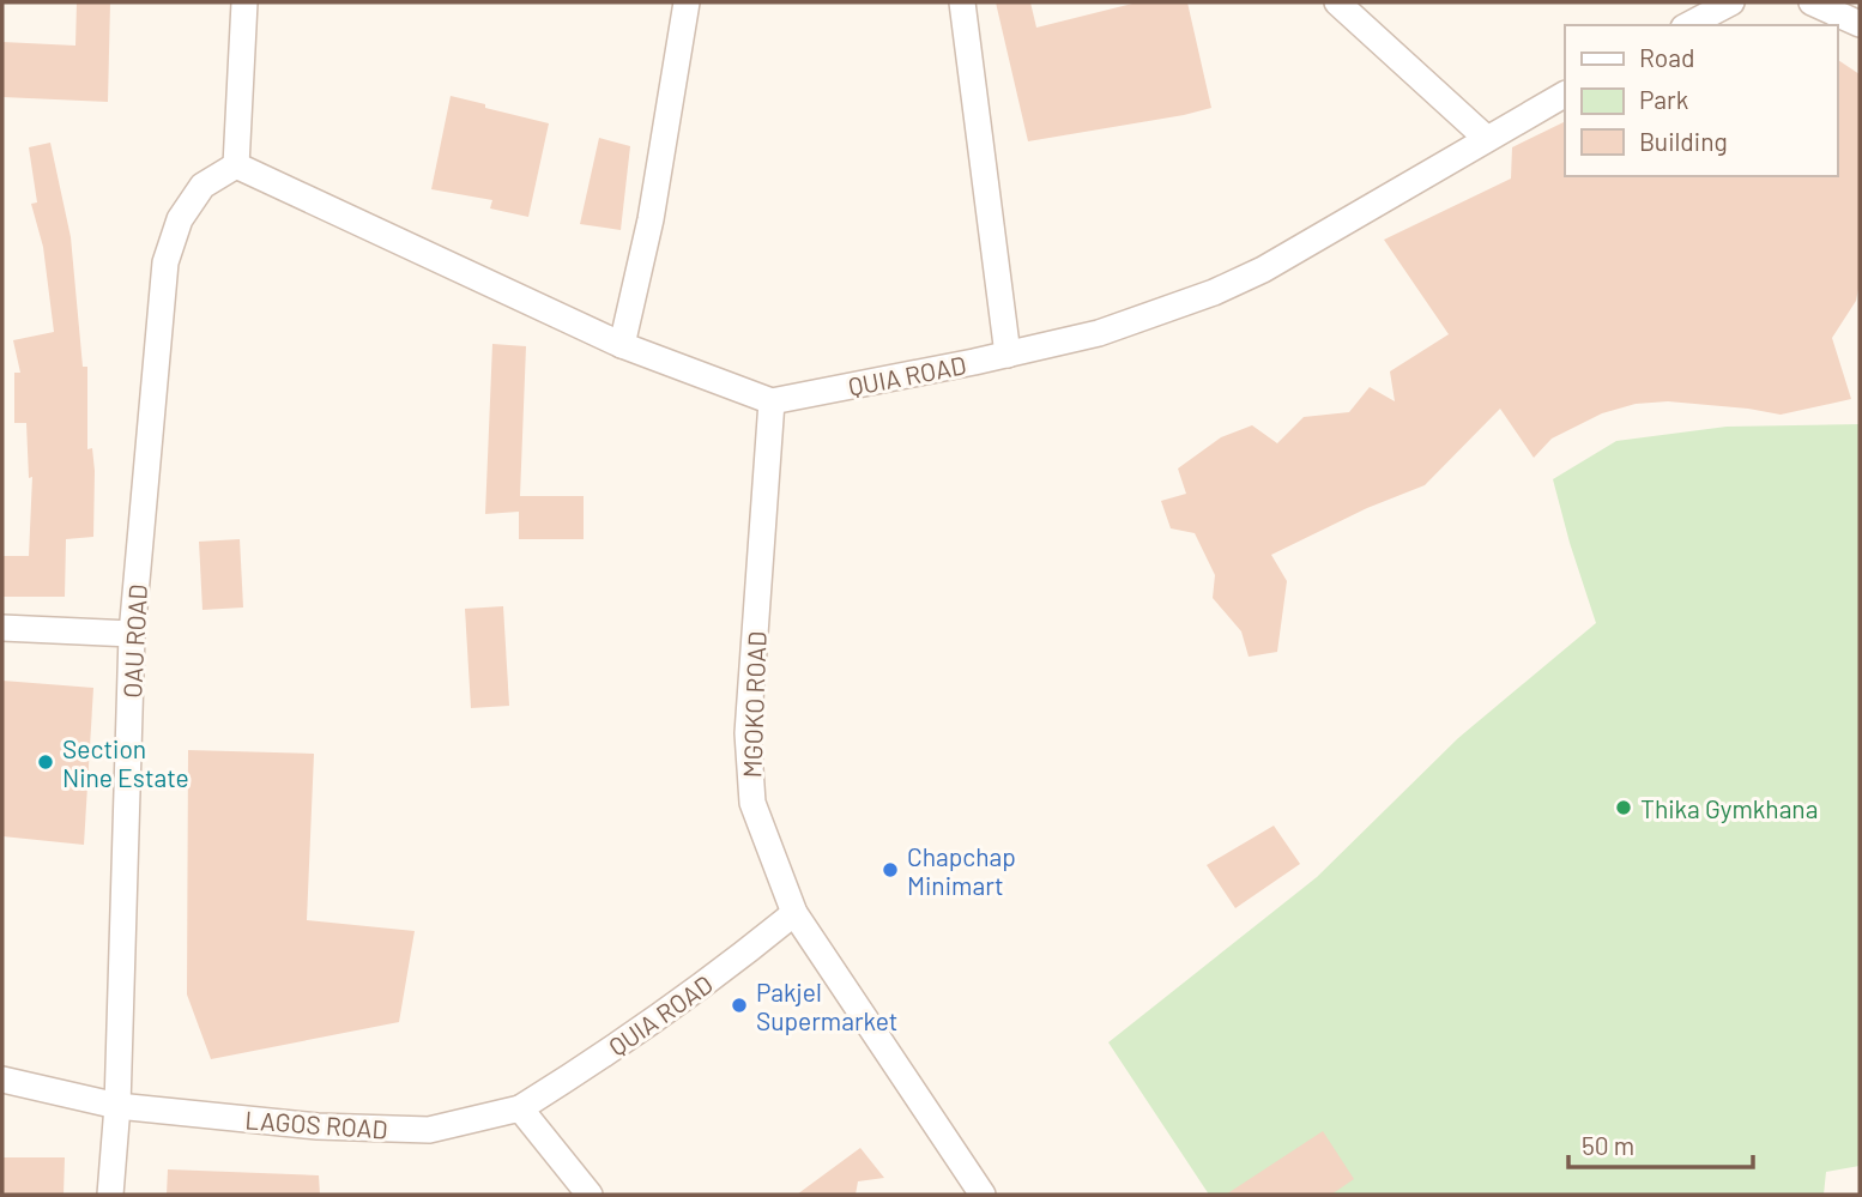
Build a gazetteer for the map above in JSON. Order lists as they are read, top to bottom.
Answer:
{
  "streets": {
    "street": [
      "QUIA ROAD",
      "OAU ROAD",
      "MGOKO ROAD",
      "LAGOS ROAD"
    ]
  },
  "crossings": [
    ["QUIA ROAD", "MGOKO ROAD"],
    ["QUIA ROAD", "LAGOS ROAD"],
    ["OAU ROAD", "LAGOS ROAD"]
  ],
  "places": [
    "Section Nine Estate",
    "Thika Gymkhana",
    "Chapchap Minimart",
    "Pakjel Supermarket"
  ],
  "legend": ["Road", "Park", "Building"],
  "scale_bar": "50 m"
}
